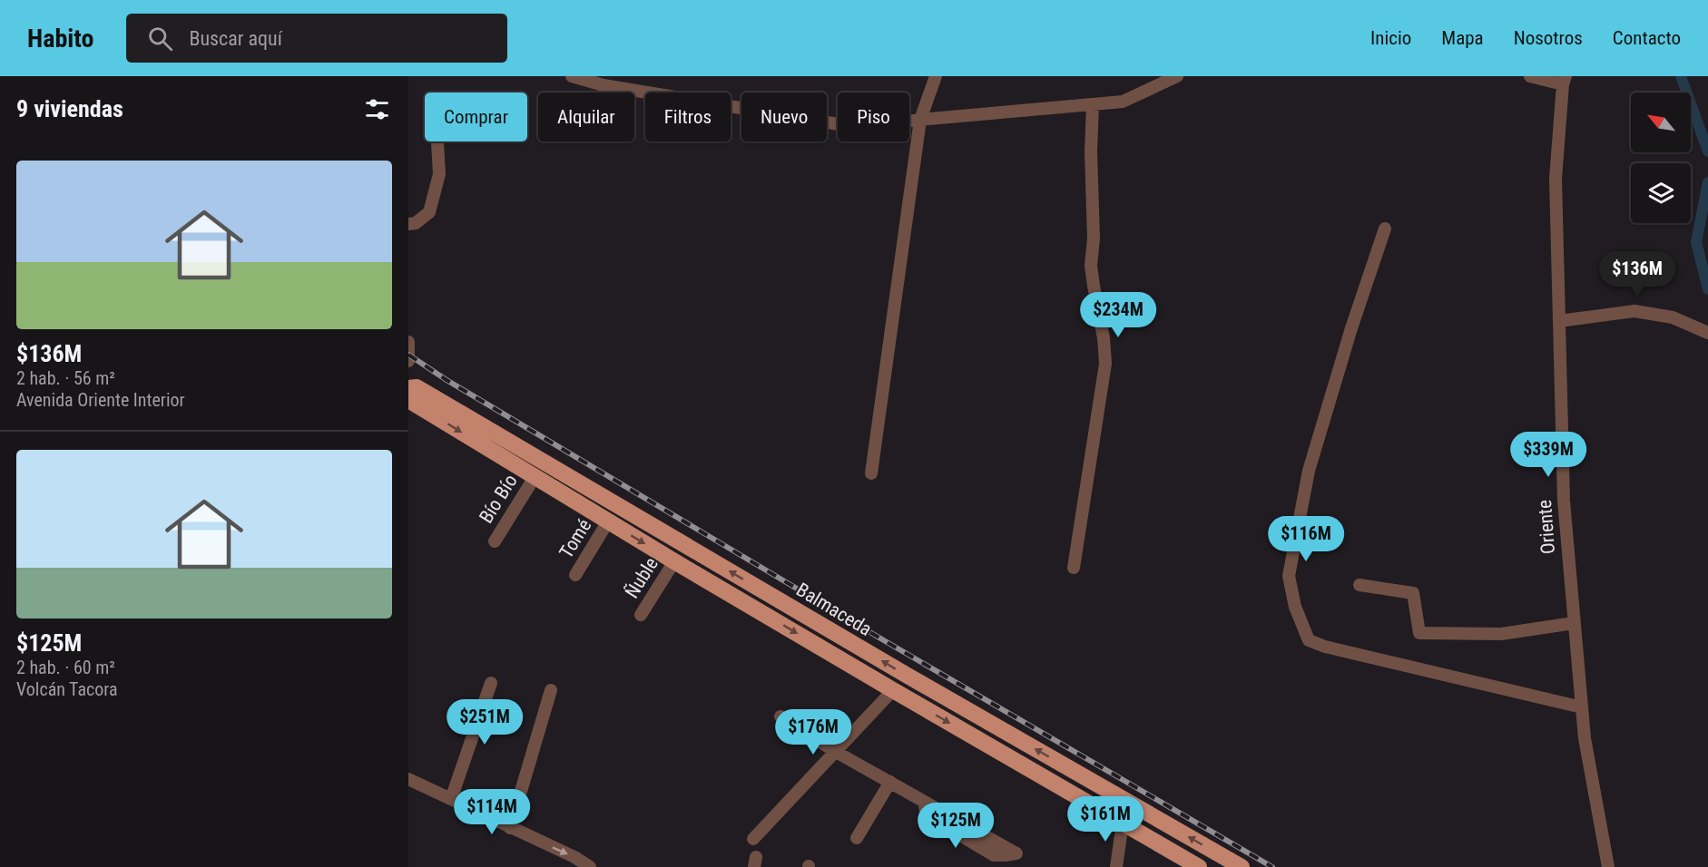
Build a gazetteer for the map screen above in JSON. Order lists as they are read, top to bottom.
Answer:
{
  "streets": {
    "main road": ["Balmaceda"],
    "street": [
      "Bío Bío",
      "Oriente",
      "Tomé",
      "Ñuble"
    ]
  },
  "crossings": [
    ["Bío Bío", "Balmaceda"],
    ["Tomé", "Balmaceda"],
    ["Ñuble", "Balmaceda"]
  ],
  "north": "top left",
  "page": {
    "header": "Habito",
    "search": "Buscar aquí",
    "nav": [
      "Inicio",
      "Mapa",
      "Nosotros",
      "Contacto"
    ],
    "heading": "9 viviendas",
    "chip": [
      "Comprar",
      "Alquilar",
      "Filtros",
      "Nuevo",
      "Piso"
    ],
    "list": [
      {
        "name": "$136M",
        "note": "2 hab. · 56 m² · Avenida Oriente Interior"
      },
      {
        "name": "$125M",
        "note": "2 hab. · 60 m² · Volcán Tacora"
      }
    ],
    "price": [
      "$136M",
      "$234M",
      "$339M",
      "$116M",
      "$251M",
      "$176M",
      "$114M",
      "$161M",
      "$125M"
    ]
  }
}
